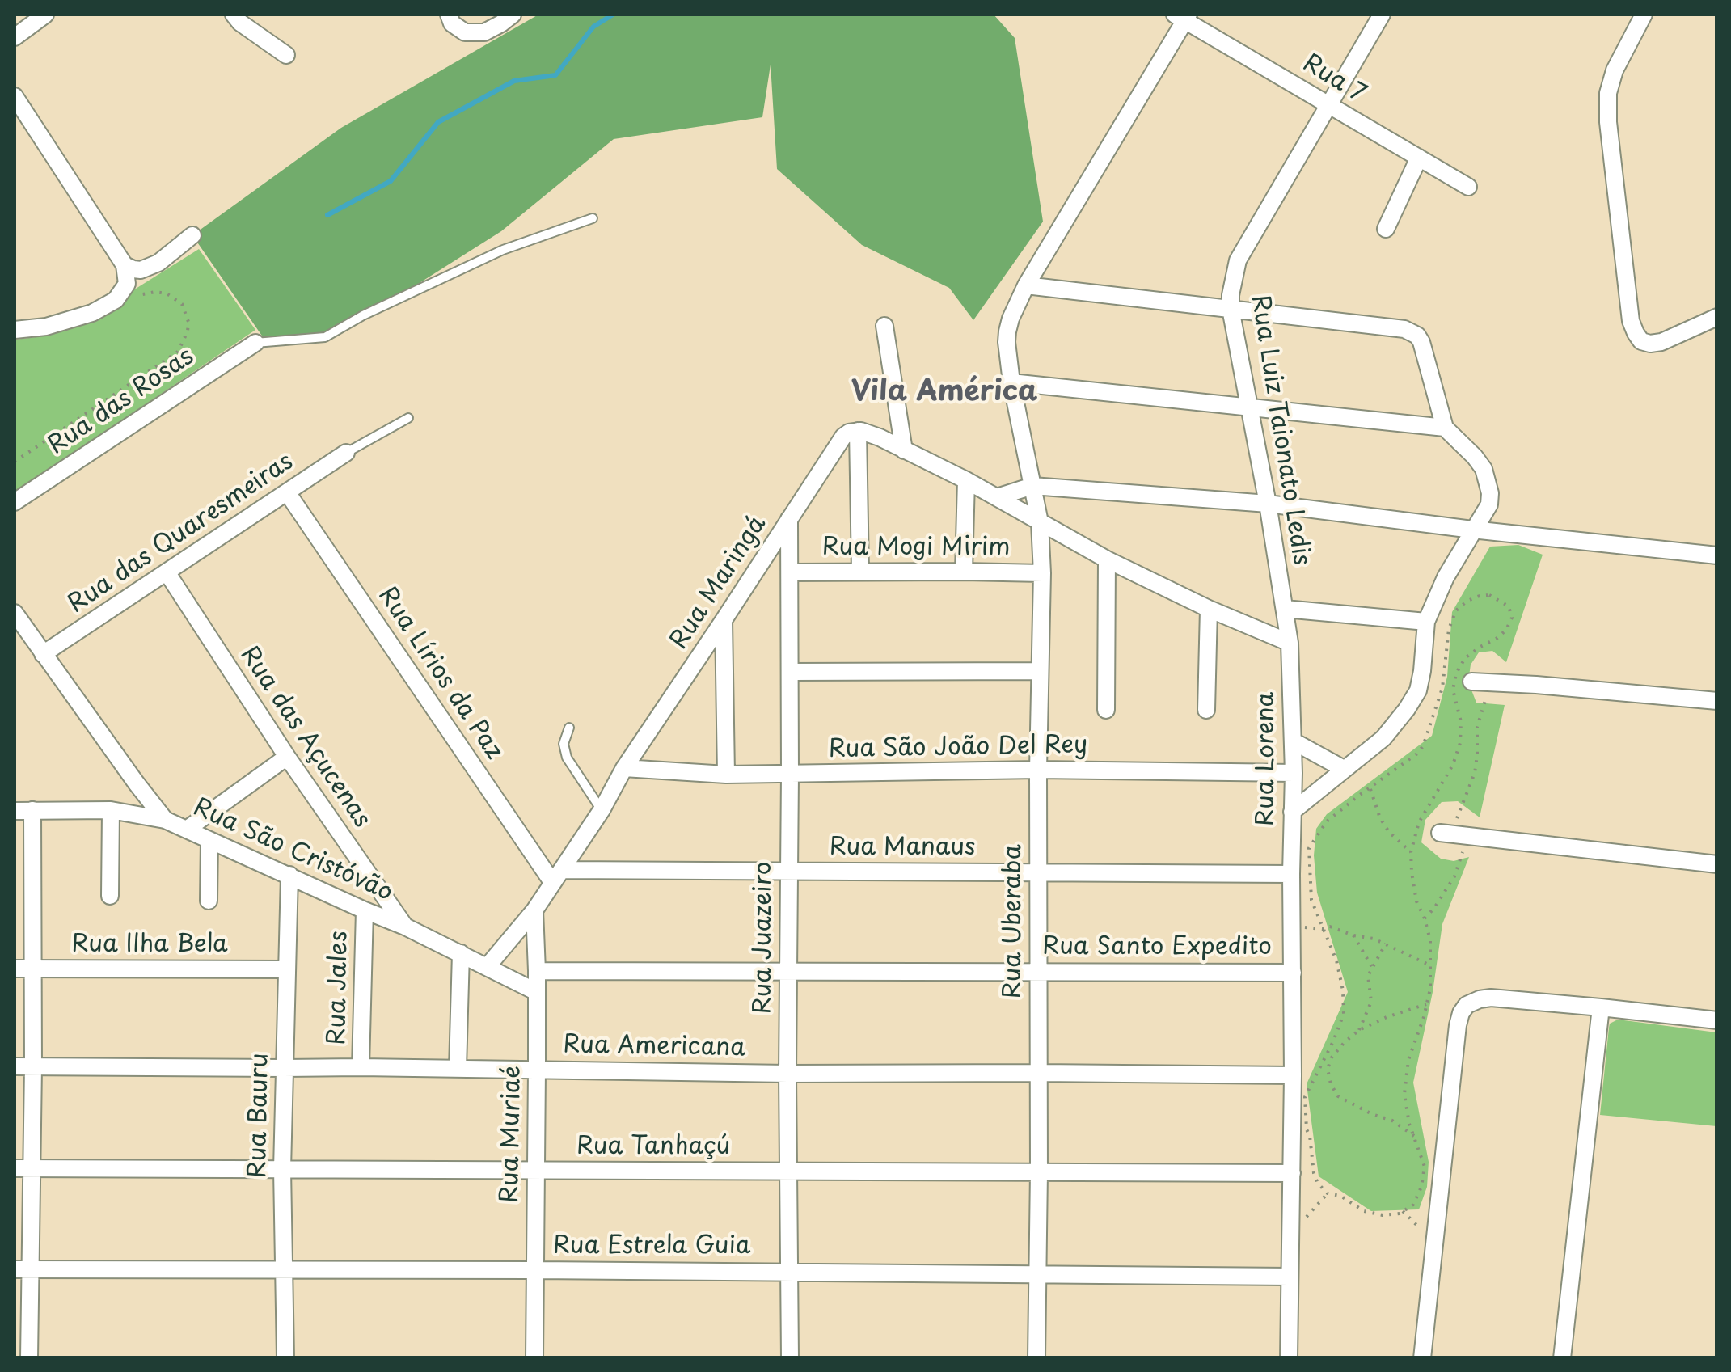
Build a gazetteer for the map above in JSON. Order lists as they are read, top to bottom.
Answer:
{
  "streets": {
    "street": [
      "Rua 7",
      "Rua das Rosas",
      "Rua Luiz Taionato Ledis",
      "Rua das Quaresmeiras",
      "Rua Mogi Mirim",
      "Rua Maringá",
      "Rua Lírios da Paz",
      "Rua das Açucenas",
      "Rua São João Del Rey",
      "Rua Lorena",
      "Rua Manaus",
      "Rua São Cristóvão",
      "Rua Uberaba",
      "Rua Juazeiro",
      "Rua Ilha Bela",
      "Rua Santo Expedito",
      "Rua Jales",
      "Rua Americana",
      "Rua Bauru",
      "Rua Muriaé",
      "Rua Tanhaçú",
      "Rua Estrela Guia"
    ]
  },
  "crossings": [
    ["Rua 7", "Rua Luiz Taionato Ledis"],
    ["Rua Luiz Taionato Ledis", "Rua Lorena"],
    ["Rua das Quaresmeiras", "Rua Lírios da Paz"],
    ["Rua das Quaresmeiras", "Rua das Açucenas"],
    ["Rua Mogi Mirim", "Rua Uberaba"],
    ["Rua Mogi Mirim", "Rua Juazeiro"],
    ["Rua Maringá", "Rua São João Del Rey"],
    ["Rua Maringá", "Rua Juazeiro"],
    ["Rua Lírios da Paz", "Rua Manaus"],
    ["Rua das Açucenas", "Rua São Cristóvão"],
    ["Rua São João Del Rey", "Rua Lorena"],
    ["Rua São João Del Rey", "Rua Uberaba"],
    ["Rua São João Del Rey", "Rua Juazeiro"],
    ["Rua Lorena", "Rua Manaus"],
    ["Rua Lorena", "Rua Santo Expedito"],
    ["Rua Lorena", "Rua Americana"],
    ["Rua Lorena", "Rua Tanhaçú"],
    ["Rua Lorena", "Rua Estrela Guia"],
    ["Rua Manaus", "Rua Uberaba"],
    ["Rua Manaus", "Rua Juazeiro"],
    ["Rua São Cristóvão", "Rua Jales"],
    ["Rua São Cristóvão", "Rua Bauru"],
    ["Rua São Cristóvão", "Rua Muriaé"],
    ["Rua Uberaba", "Rua Santo Expedito"],
    ["Rua Uberaba", "Rua Americana"],
    ["Rua Uberaba", "Rua Tanhaçú"],
    ["Rua Uberaba", "Rua Estrela Guia"],
    ["Rua Juazeiro", "Rua Santo Expedito"],
    ["Rua Juazeiro", "Rua Americana"],
    ["Rua Juazeiro", "Rua Tanhaçú"],
    ["Rua Juazeiro", "Rua Estrela Guia"],
    ["Rua Ilha Bela", "Rua Bauru"],
    ["Rua Santo Expedito", "Rua Muriaé"],
    ["Rua Jales", "Rua Americana"],
    ["Rua Americana", "Rua Bauru"],
    ["Rua Americana", "Rua Muriaé"],
    ["Rua Bauru", "Rua Tanhaçú"],
    ["Rua Bauru", "Rua Estrela Guia"],
    ["Rua Muriaé", "Rua Tanhaçú"],
    ["Rua Muriaé", "Rua Estrela Guia"]
  ],
  "districts": ["Vila América"]
}
